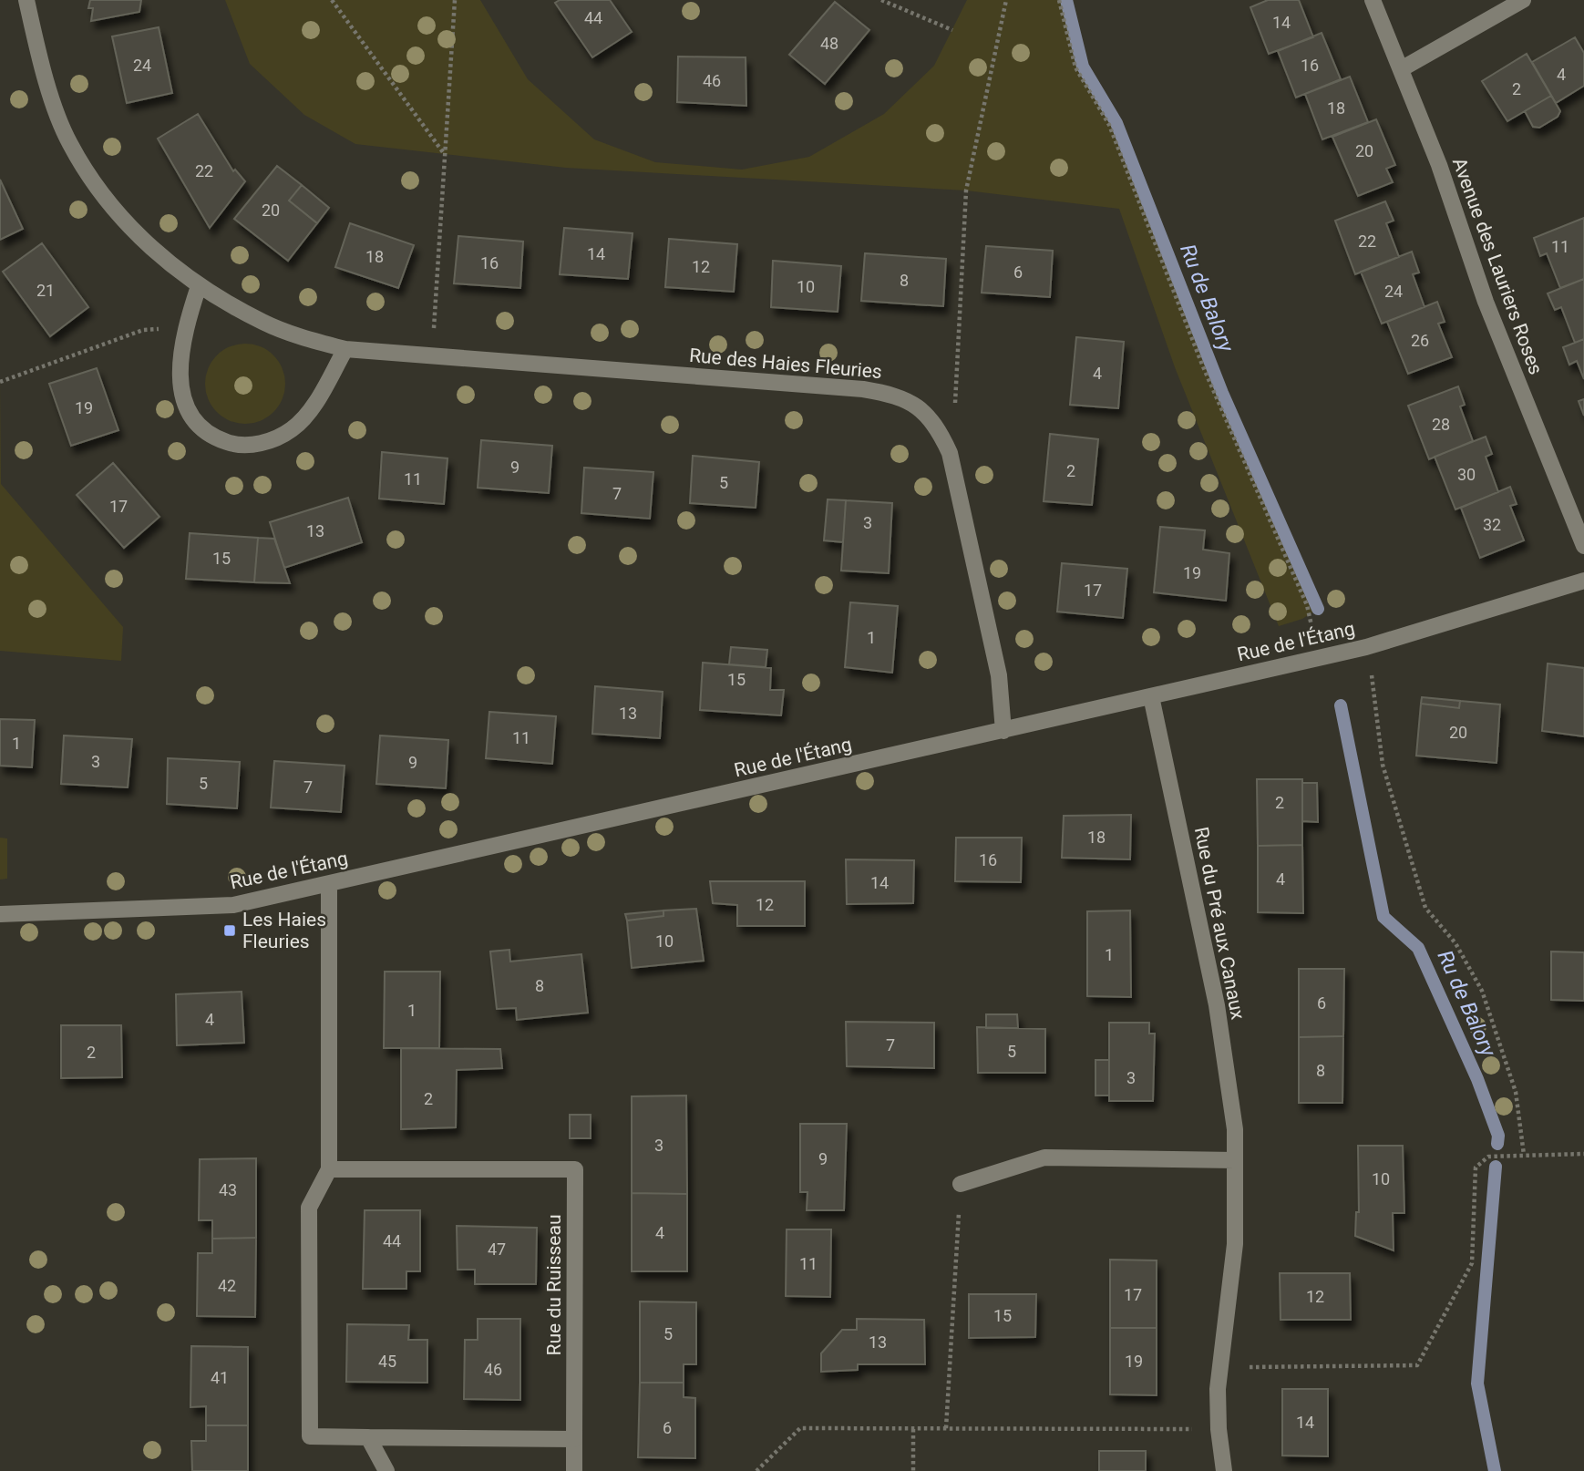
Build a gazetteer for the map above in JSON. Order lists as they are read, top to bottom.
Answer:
{
  "streets": {
    "street": [
      "Avenue des Lauriers Roses",
      "Rue des Haies Fleuries",
      "Rue de l'Étang",
      "Rue du Pré aux Canaux",
      "Rue du Ruisseau"
    ]
  },
  "crossings": [
    ["Rue des Haies Fleuries", "Rue de l'Étang"],
    ["Rue de l'Étang", "Rue du Pré aux Canaux"]
  ],
  "water": ["Ru de Balory"],
  "places": {
    "transit": ["Les Haies Fleuries"]
  },
  "house_numbers": [
    "44",
    "14",
    "48",
    "24",
    "16",
    "4",
    "46",
    "2",
    "18",
    "20",
    "22",
    "20",
    "22",
    "11",
    "14",
    "18",
    "16",
    "12",
    "6",
    "8",
    "10",
    "21",
    "24",
    "26",
    "4",
    "19",
    "28",
    "9",
    "2",
    "30",
    "11",
    "5",
    "7",
    "17",
    "3",
    "32",
    "13",
    "15",
    "19",
    "17",
    "1",
    "15",
    "13",
    "20",
    "11",
    "1",
    "3",
    "9",
    "5",
    "7",
    "2",
    "18",
    "16",
    "4",
    "14",
    "12",
    "10",
    "1",
    "8",
    "6",
    "1",
    "4",
    "7",
    "5",
    "2",
    "8",
    "3",
    "2",
    "3",
    "9",
    "10",
    "43",
    "4",
    "44",
    "47",
    "11",
    "42",
    "17",
    "12",
    "15",
    "5",
    "13",
    "45",
    "19",
    "46",
    "41",
    "14",
    "6"
  ]
}
